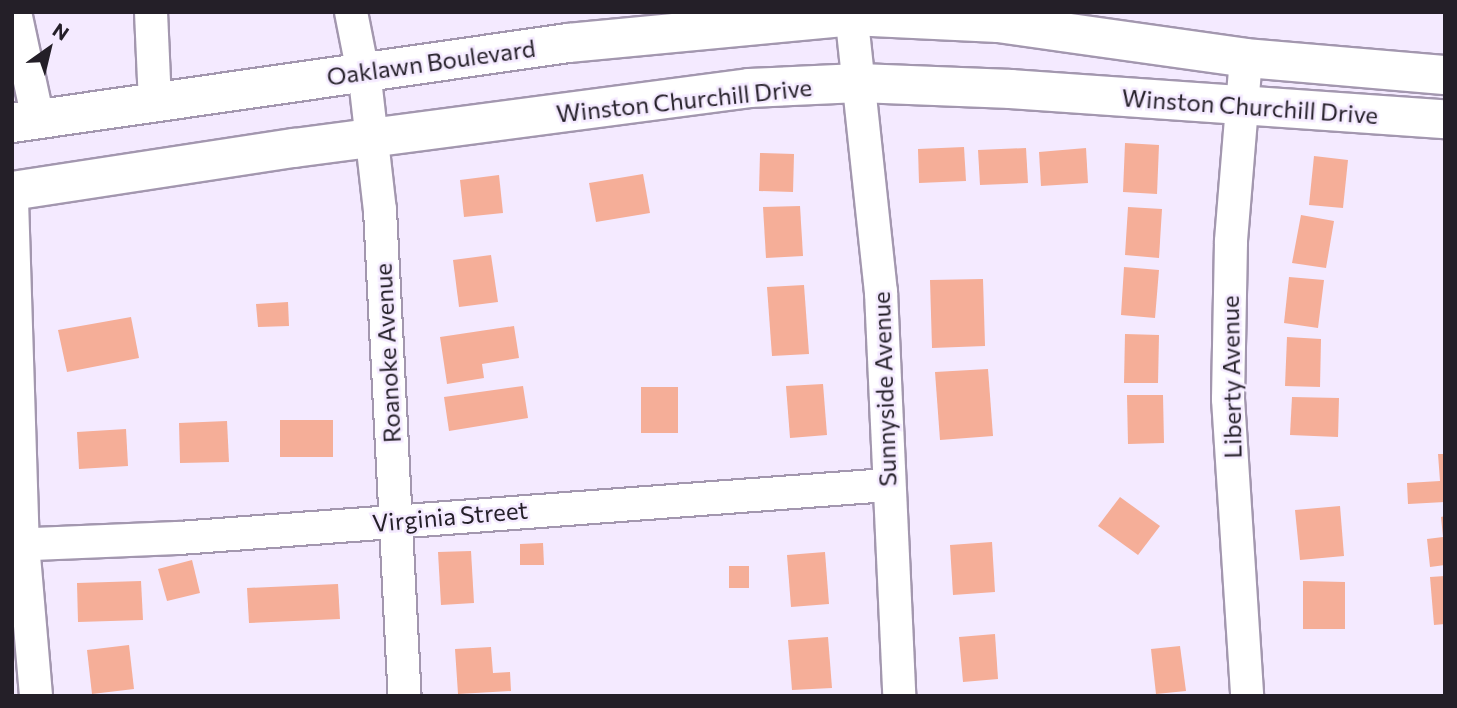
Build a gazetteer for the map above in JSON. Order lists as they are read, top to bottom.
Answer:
{
  "streets": {
    "highway": ["Oaklawn Boulevard", "Winston Churchill Drive"],
    "street": [
      "Roanoke Avenue",
      "Liberty Avenue",
      "Sunnyside Avenue",
      "Virginia Street"
    ]
  },
  "crossings": [
    ["Oaklawn Boulevard", "Winston Churchill Drive"],
    ["Oaklawn Boulevard", "Roanoke Avenue"],
    ["Winston Churchill Drive", "Roanoke Avenue"],
    ["Winston Churchill Drive", "Liberty Avenue"],
    ["Winston Churchill Drive", "Sunnyside Avenue"],
    ["Roanoke Avenue", "Virginia Street"],
    ["Sunnyside Avenue", "Virginia Street"]
  ],
  "north": "top right"
}
